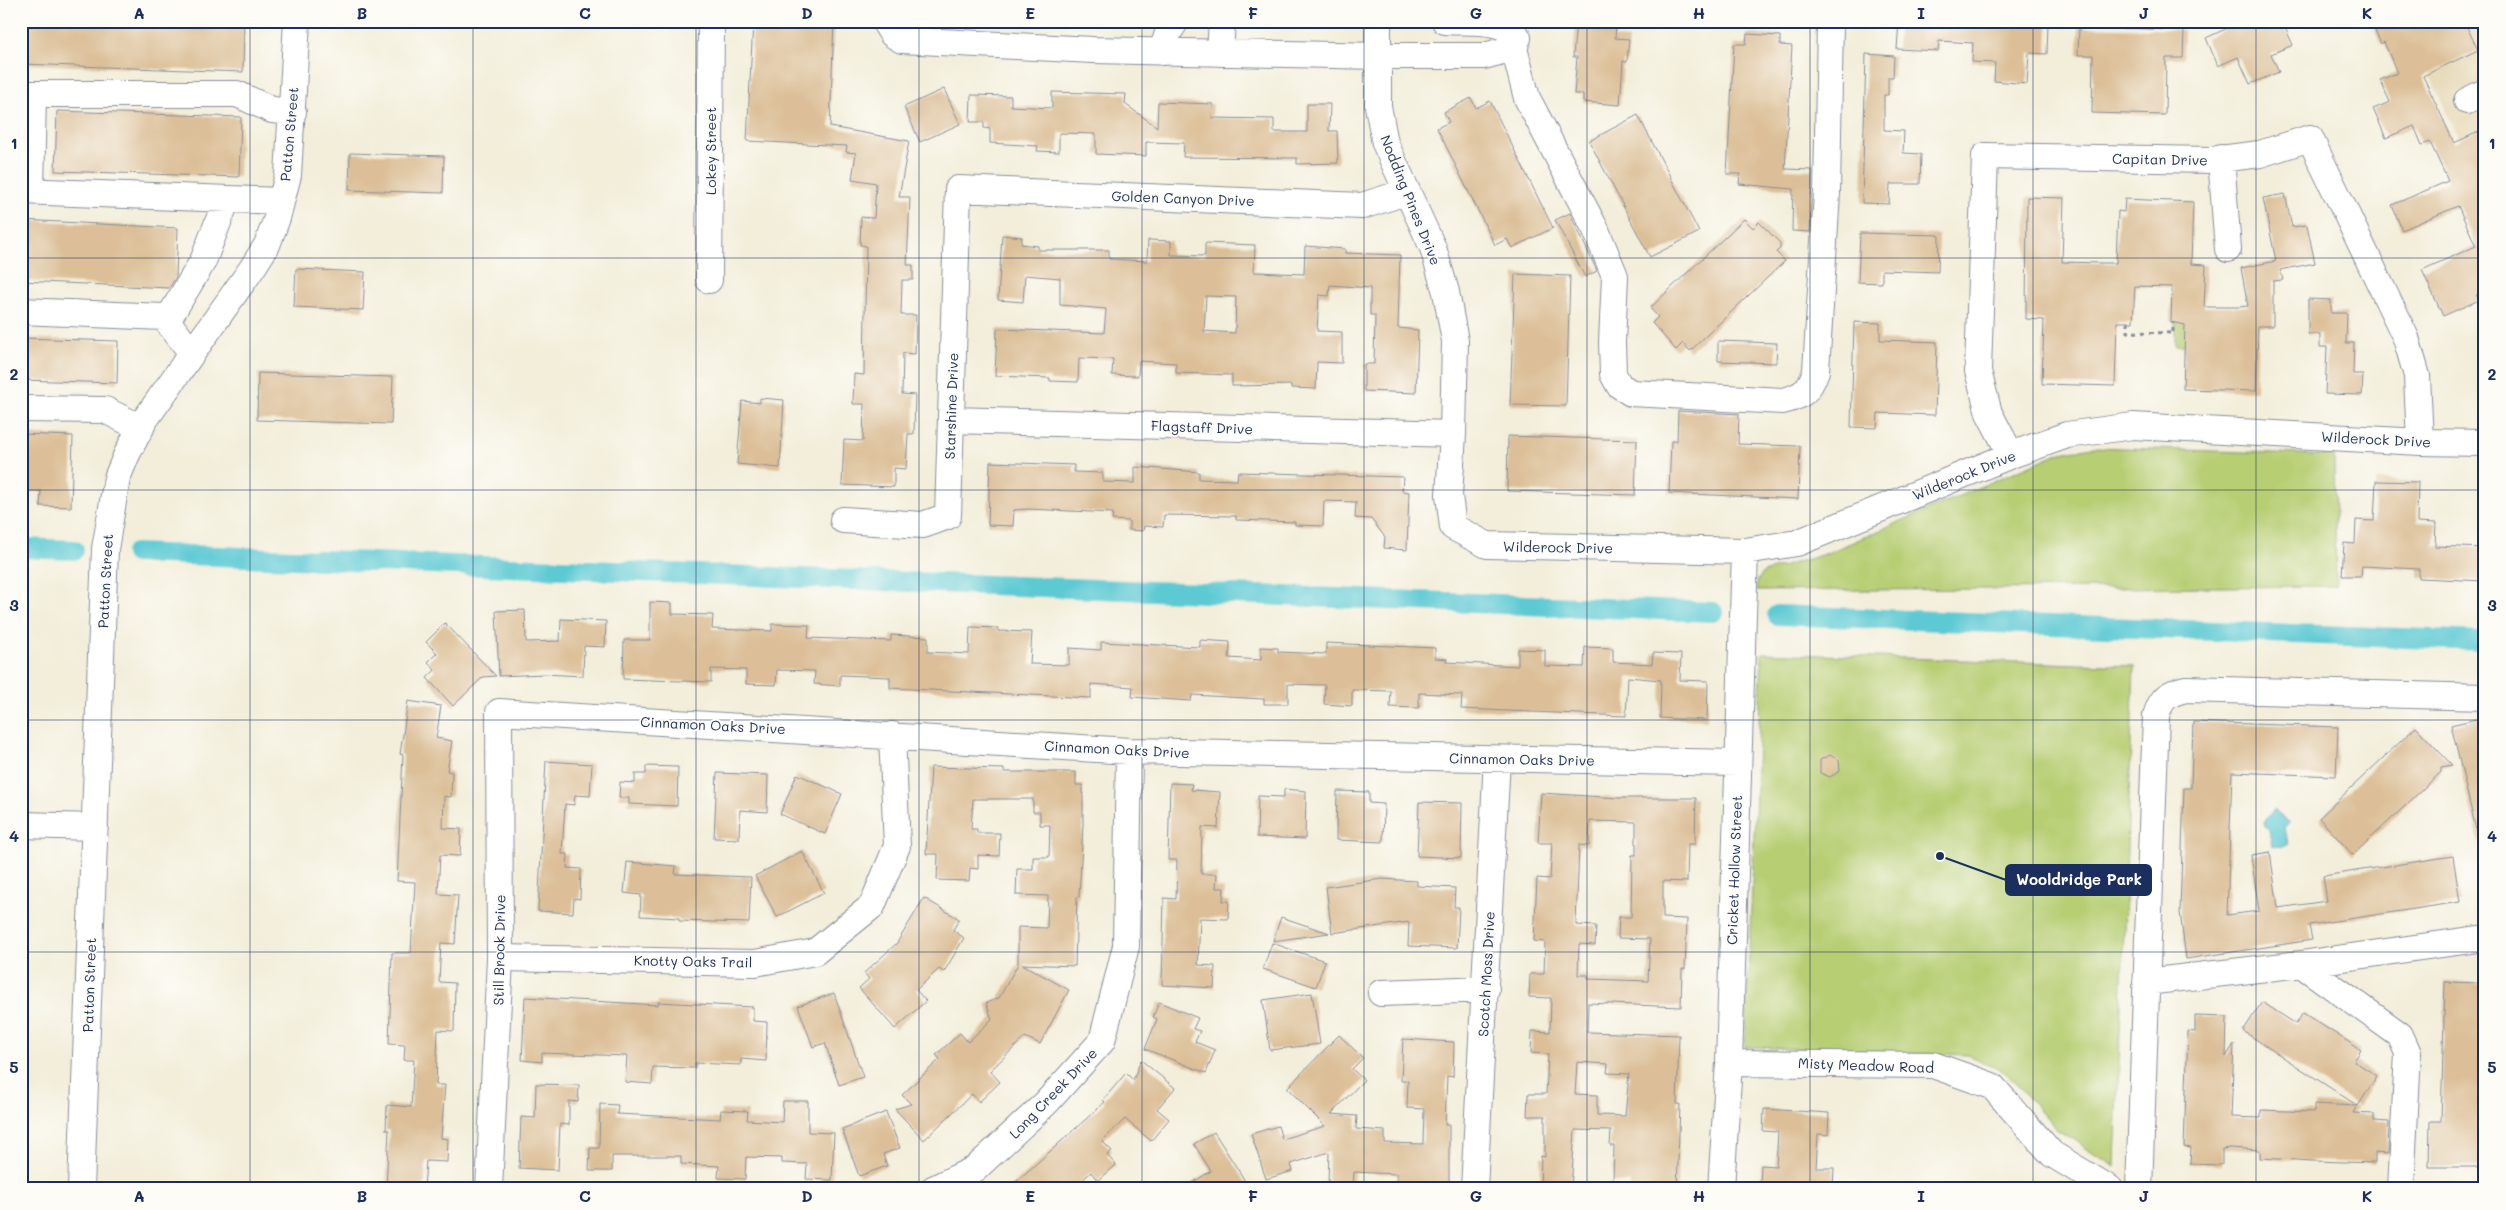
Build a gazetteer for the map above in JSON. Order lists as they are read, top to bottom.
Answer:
{
  "streets": {
    "street": [
      "Patton Street",
      "Lokey Street",
      "Capitan Drive",
      "Golden Canyon Drive",
      "Nodding Pines Drive",
      "Starshine Drive",
      "Flagstaff Drive",
      "Wilderock Drive",
      "Cinnamon Oaks Drive",
      "Cricket Hollow Street",
      "Still Brook Drive",
      "Knotty Oaks Trail",
      "Scotch Moss Drive",
      "Misty Meadow Road",
      "Long Creek Drive"
    ]
  },
  "crossings": [
    ["Capitan Drive", "Wilderock Drive"],
    ["Golden Canyon Drive", "Nodding Pines Drive"],
    ["Golden Canyon Drive", "Starshine Drive"],
    ["Nodding Pines Drive", "Flagstaff Drive"],
    ["Nodding Pines Drive", "Wilderock Drive"],
    ["Starshine Drive", "Flagstaff Drive"],
    ["Wilderock Drive", "Cricket Hollow Street"],
    ["Cinnamon Oaks Drive", "Cricket Hollow Street"],
    ["Cinnamon Oaks Drive", "Still Brook Drive"],
    ["Cinnamon Oaks Drive", "Knotty Oaks Trail"],
    ["Cinnamon Oaks Drive", "Scotch Moss Drive"],
    ["Cinnamon Oaks Drive", "Long Creek Drive"],
    ["Cricket Hollow Street", "Misty Meadow Road"],
    ["Still Brook Drive", "Knotty Oaks Trail"]
  ],
  "places": ["Wooldridge Park"],
  "grid": {
    "columns": [
      "A",
      "B",
      "C",
      "D",
      "E",
      "F",
      "G",
      "H",
      "I",
      "J",
      "K"
    ],
    "rows": [
      "1",
      "2",
      "3",
      "4",
      "5"
    ]
  }
}
